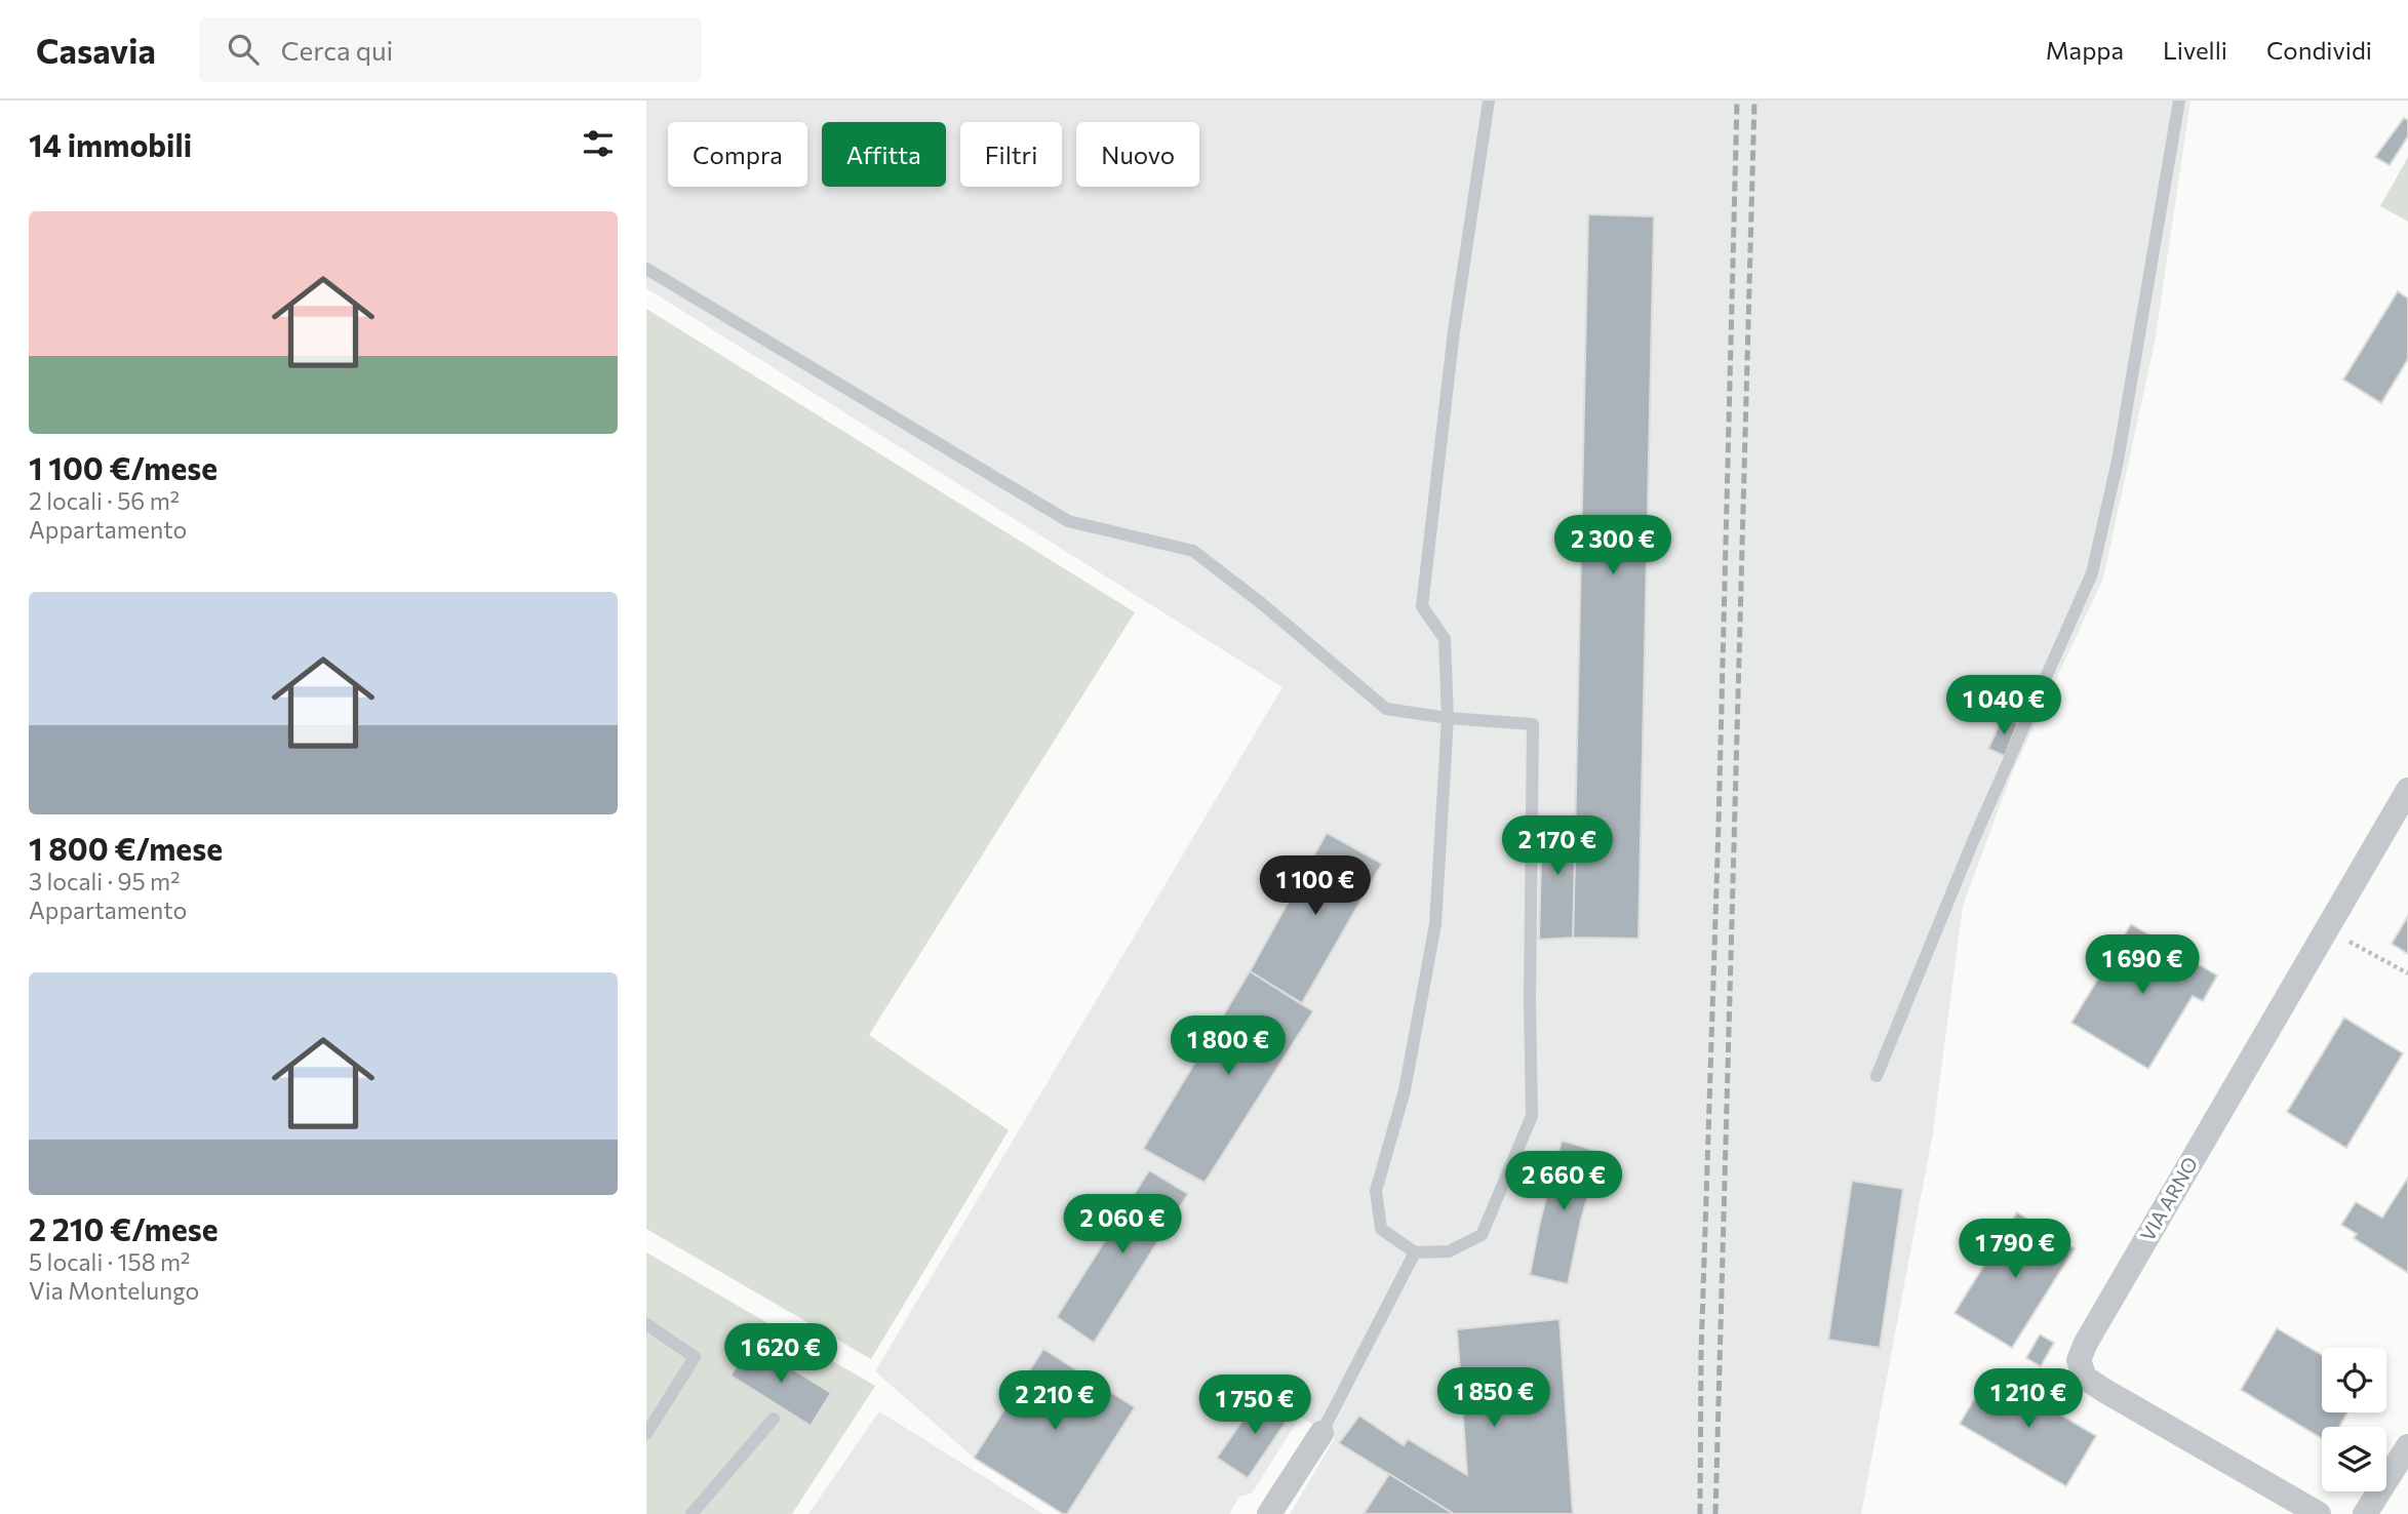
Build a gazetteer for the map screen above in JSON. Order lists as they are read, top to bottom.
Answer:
{
  "streets": {
    "street": ["VIA ARNO"]
  },
  "page": {
    "header": "Casavia",
    "search": "Cerca qui",
    "nav": ["Mappa", "Livelli", "Condividi"],
    "heading": "14 immobili",
    "chip": [
      "Compra",
      "Affitta",
      "Filtri",
      "Nuovo"
    ],
    "list": [
      {
        "name": "1 100 €/mese",
        "note": "2 locali · 56 m² · Appartamento"
      },
      {
        "name": "1 800 €/mese",
        "note": "3 locali · 95 m² · Appartamento"
      },
      {
        "name": "2 210 €/mese",
        "note": "5 locali · 158 m² · Via Montelungo"
      }
    ],
    "price": [
      "2 300 €",
      "1 040 €",
      "2 170 €",
      "1 100 €",
      "1 690 €",
      "1 800 €",
      "2 660 €",
      "2 060 €",
      "1 790 €",
      "1 620 €",
      "1 850 €",
      "1 210 €",
      "2 210 €",
      "1 750 €"
    ]
  }
}
